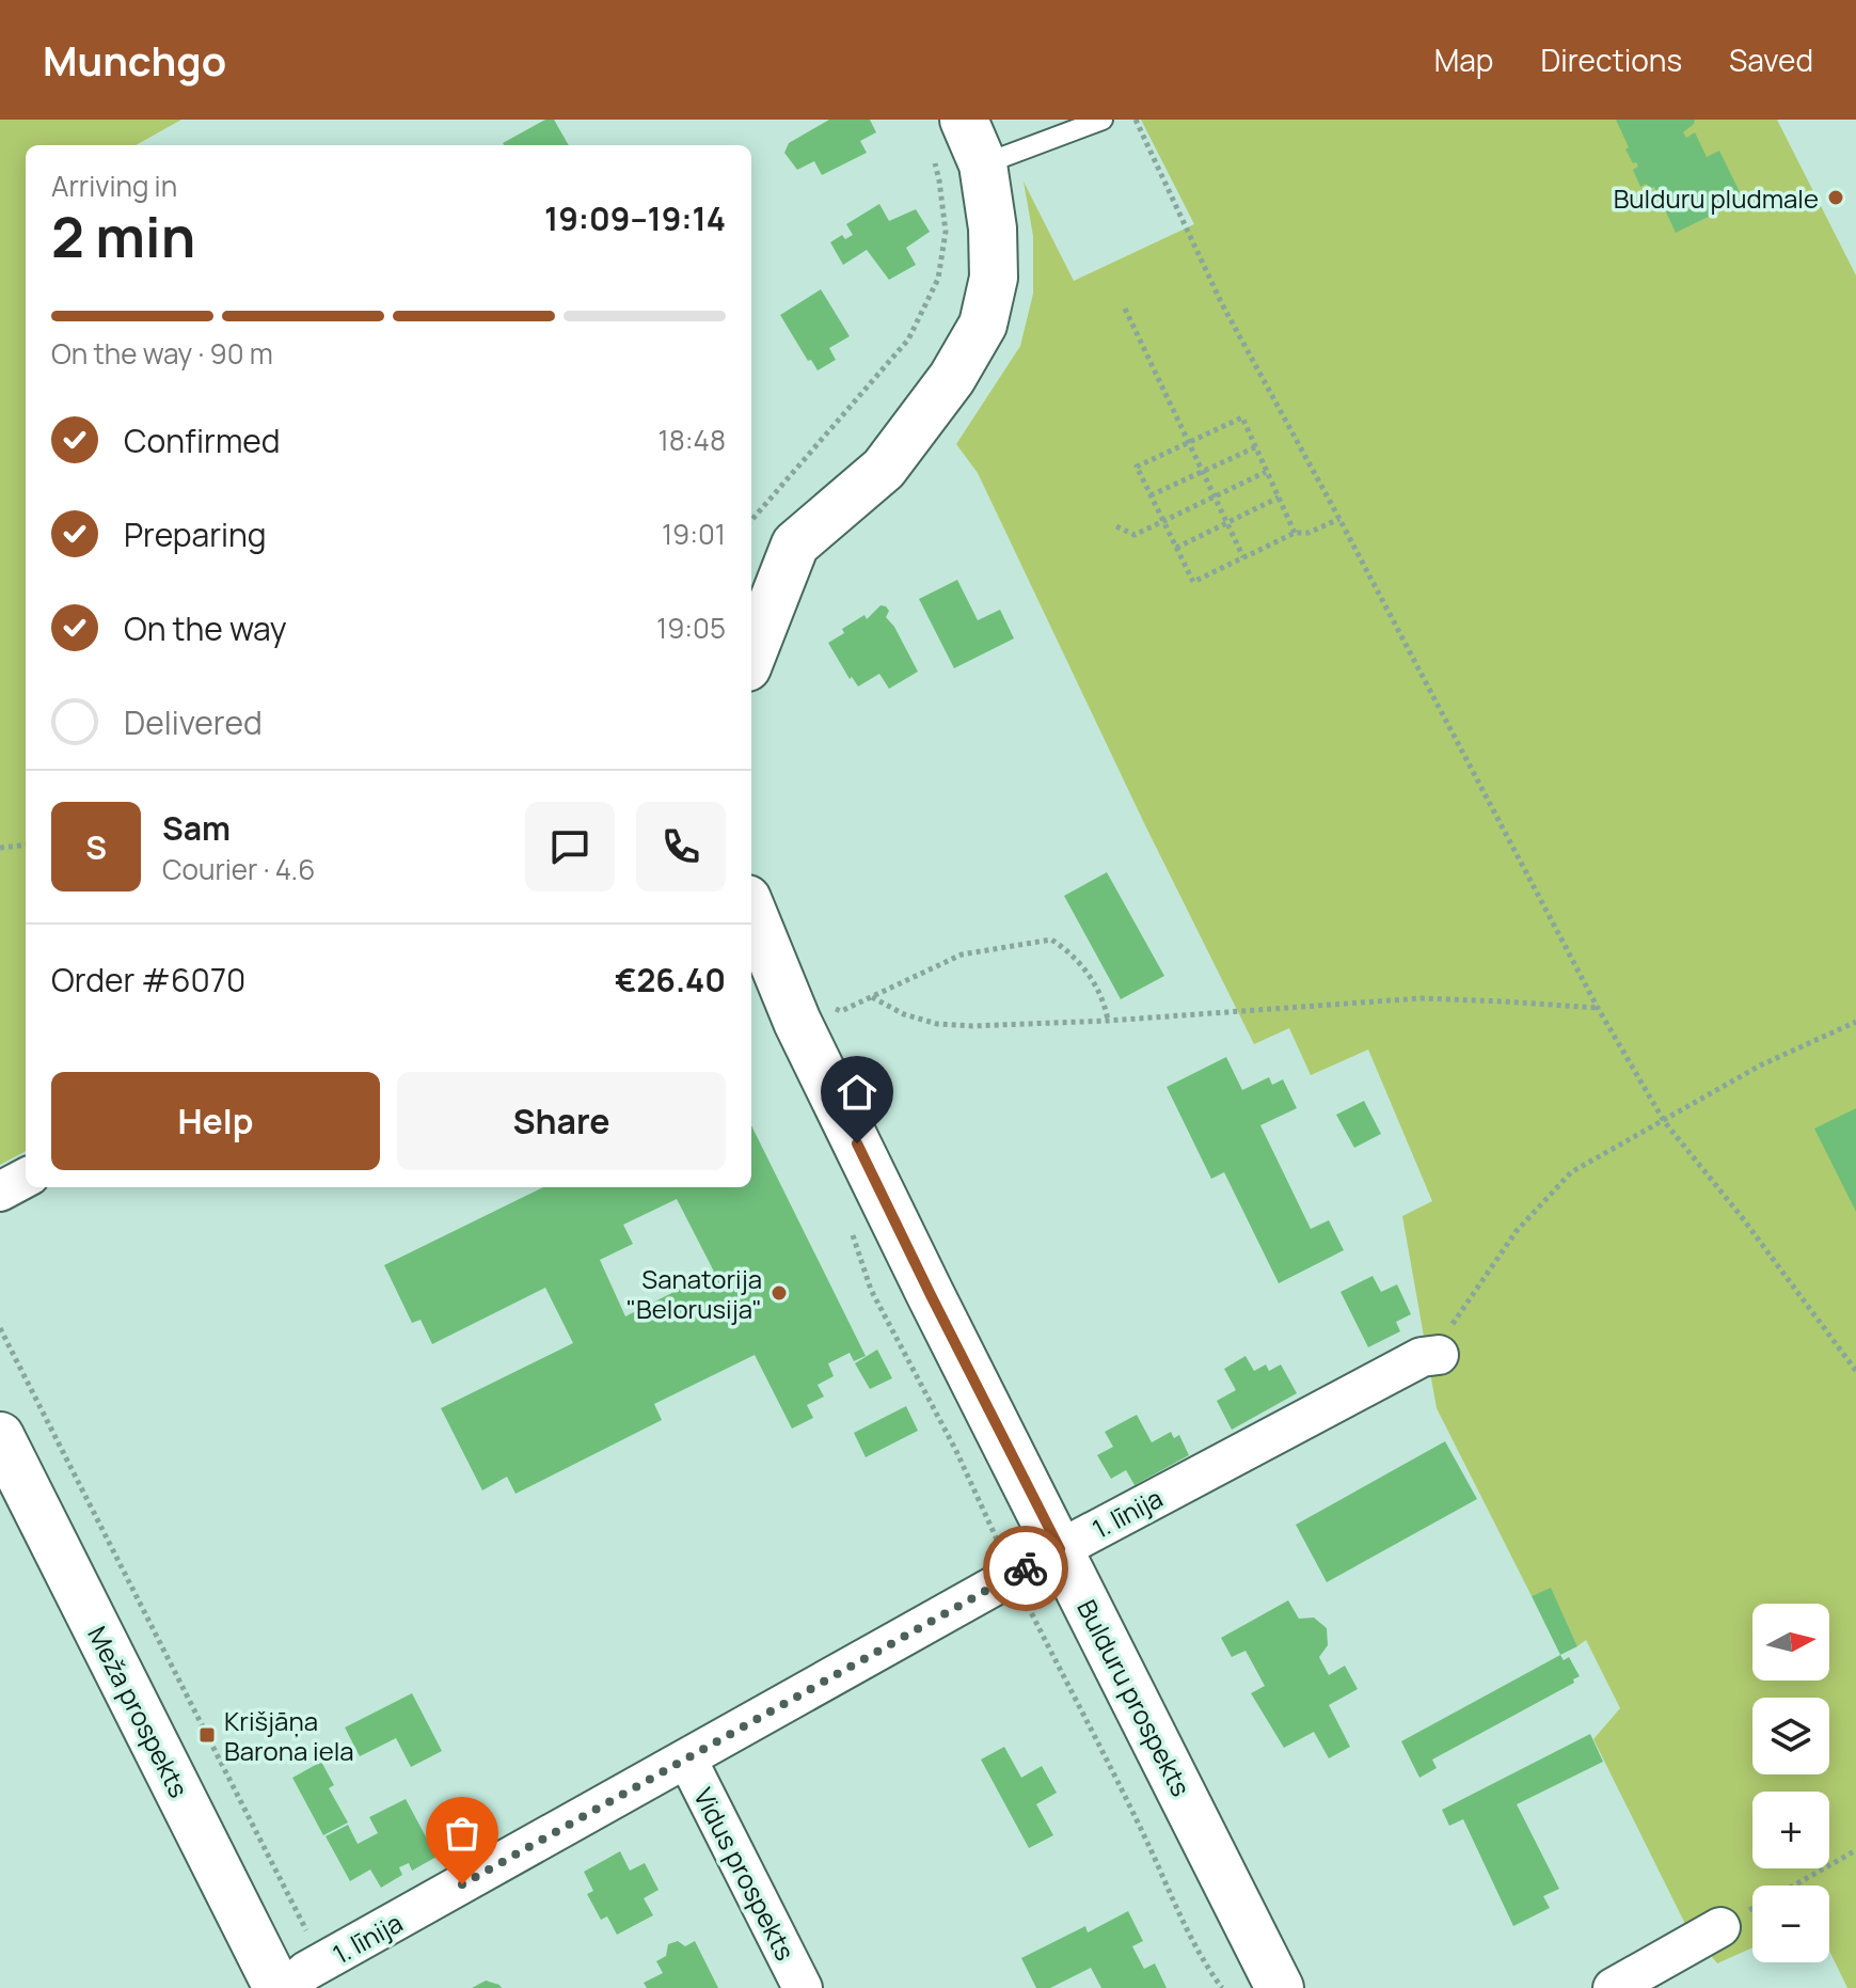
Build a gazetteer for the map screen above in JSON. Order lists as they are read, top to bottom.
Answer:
{
  "streets": {
    "street": [
      "1. līnija",
      "Bulduru prospekts",
      "Meža prospekts",
      "Vidus prospekts"
    ]
  },
  "crossings": [
    ["1. līnija", "Bulduru prospekts"],
    ["1. līnija", "Vidus prospekts"]
  ],
  "places": {
    "other": ["Bulduru pludmale", "Sanatorija \"Belorusija\""],
    "transit": ["Krišjāņa Barona iela"]
  },
  "north": "right",
  "page": {
    "header": "Munchgo",
    "nav": ["Map", "Directions", "Saved"],
    "heading": ["2 min", "Arriving in", "19:09–19:14"],
    "panel": [
      "Sam",
      "Courier · 4.6",
      "Order #6070",
      "€26.40"
    ],
    "bar": "On the way · 90 m",
    "list": [
      ["Confirmed", "18:48"],
      ["Preparing", "19:01"],
      ["On the way", "19:05"],
      "Delivered"
    ],
    "round": "S",
    "buttons": ["Help", "Share"],
    "map_buttons": ["+", "−"]
  }
}
